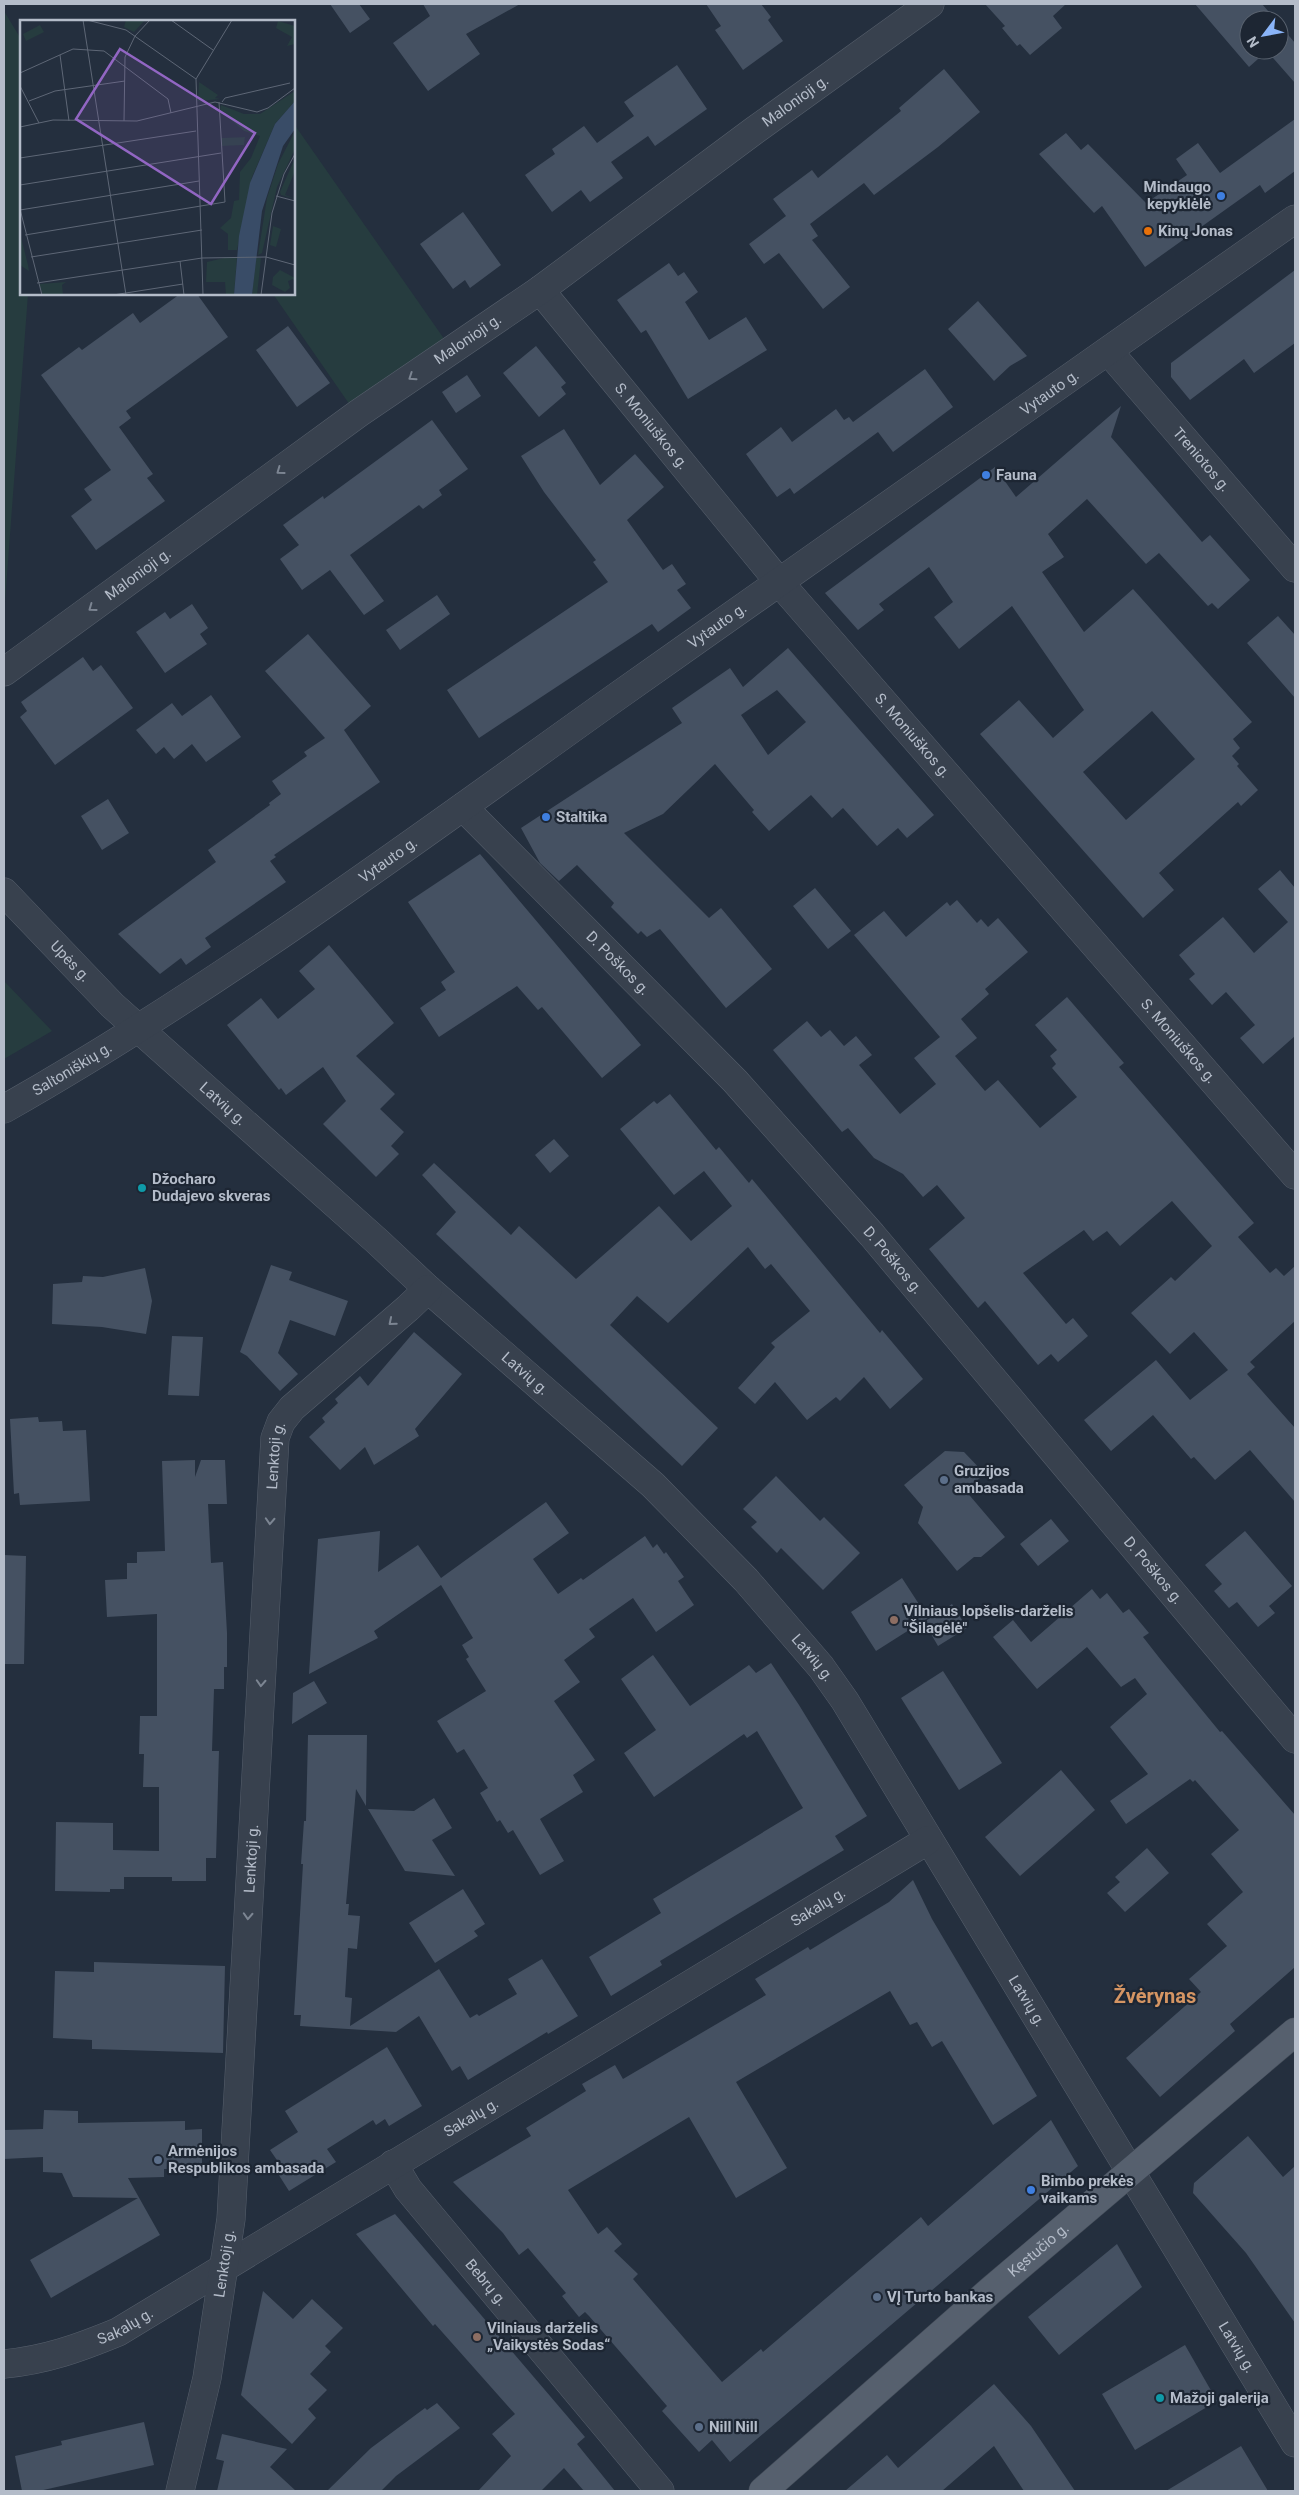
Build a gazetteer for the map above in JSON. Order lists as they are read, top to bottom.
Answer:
{
  "streets": {
    "main road": ["Kęstučio g."],
    "street": [
      "Malonioji g.",
      "Vytauto g.",
      "S. Moniuškos g.",
      "Treniotos g.",
      "Upės g.",
      "D. Poškos g.",
      "Saltoniškių g.",
      "Latvių g.",
      "Lenktoji g.",
      "Sakalų g.",
      "Bebrų g."
    ]
  },
  "crossings": [
    ["Malonioji g.", "S. Moniuškos g."],
    ["Vytauto g.", "S. Moniuškos g."],
    ["Vytauto g.", "Treniotos g."],
    ["Vytauto g.", "Upės g."],
    ["Vytauto g.", "D. Poškos g."],
    ["Vytauto g.", "Saltoniškių g."],
    ["Vytauto g.", "Latvių g."],
    ["Upės g.", "Saltoniškių g."],
    ["Upės g.", "Latvių g."],
    ["Saltoniškių g.", "Latvių g."],
    ["Latvių g.", "Lenktoji g."],
    ["Latvių g.", "Sakalų g."],
    ["Latvių g.", "Kęstučio g."],
    ["Lenktoji g.", "Sakalų g."],
    ["Sakalų g.", "Bebrų g."]
  ],
  "one_way": ["Malonioji g.", "Lenktoji g."],
  "districts": ["Žvėrynas"],
  "places": [
    "Mindaugo kepyklėlė",
    "Kinų Jonas",
    "Fauna",
    "Staltika",
    "Džocharo Dudajevo skveras",
    "Gruzijos ambasada",
    "Vilniaus lopšelis-darželis \"Šilagėlė\"",
    "Armėnijos Respublikos ambasada",
    "Bimbo prekės vaikams",
    "VĮ Turto bankas",
    "Vilniaus darželis „Vaikystės Sodas“",
    "Mažoji galerija",
    "Nill Nill"
  ],
  "north": "bottom left"
}
